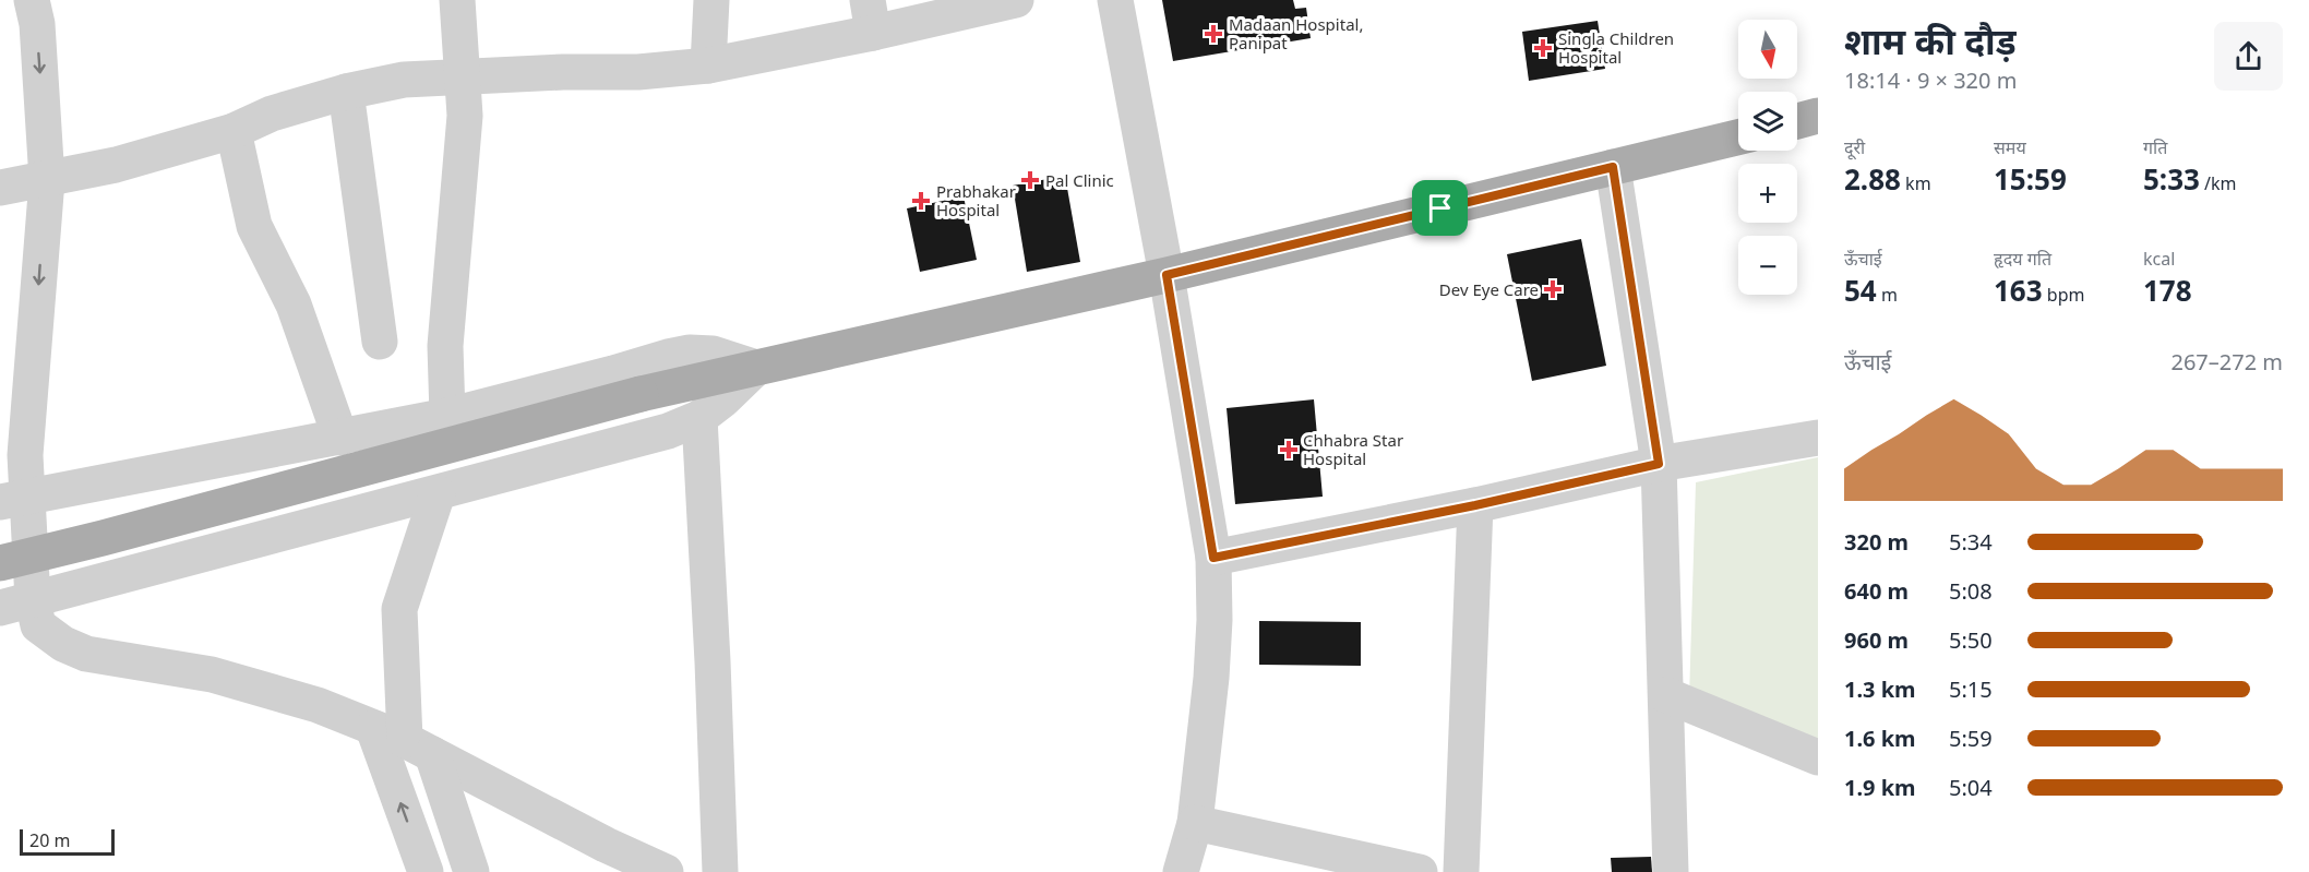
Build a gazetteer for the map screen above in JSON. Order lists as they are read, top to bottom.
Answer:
{
  "places": {
    "health": [
      "Madaan Hospital, Panipat",
      "Singla Children Hospital",
      "Pal Clinic",
      "Prabhakar Hospital",
      "Dev Eye Care",
      "Chhabra Star Hospital"
    ]
  },
  "scale_bar": "20 m",
  "north": "bottom",
  "page": {
    "heading": ["शाम की दौड़", "18:14 · 9 × 320 m"],
    "map_buttons": ["+", "−"],
    "stats": [
      ["दूरी", "2.88 km"],
      ["समय", "15:59"],
      ["गति", "5:33 /km"],
      ["ऊँचाई", "54 m"],
      ["हृदय गति", "163 bpm"],
      ["kcal", "178"]
    ],
    "chart": ["ऊँचाई", "267–272 m"],
    "list": [
      {
        "name": "320 m",
        "note": "5:34"
      },
      {
        "name": "640 m",
        "note": "5:08"
      },
      {
        "name": "960 m",
        "note": "5:50"
      },
      {
        "name": "1.3 km",
        "note": "5:15"
      },
      {
        "name": "1.6 km",
        "note": "5:59"
      },
      {
        "name": "1.9 km",
        "note": "5:04"
      }
    ],
    "scale": "20 m"
  }
}
